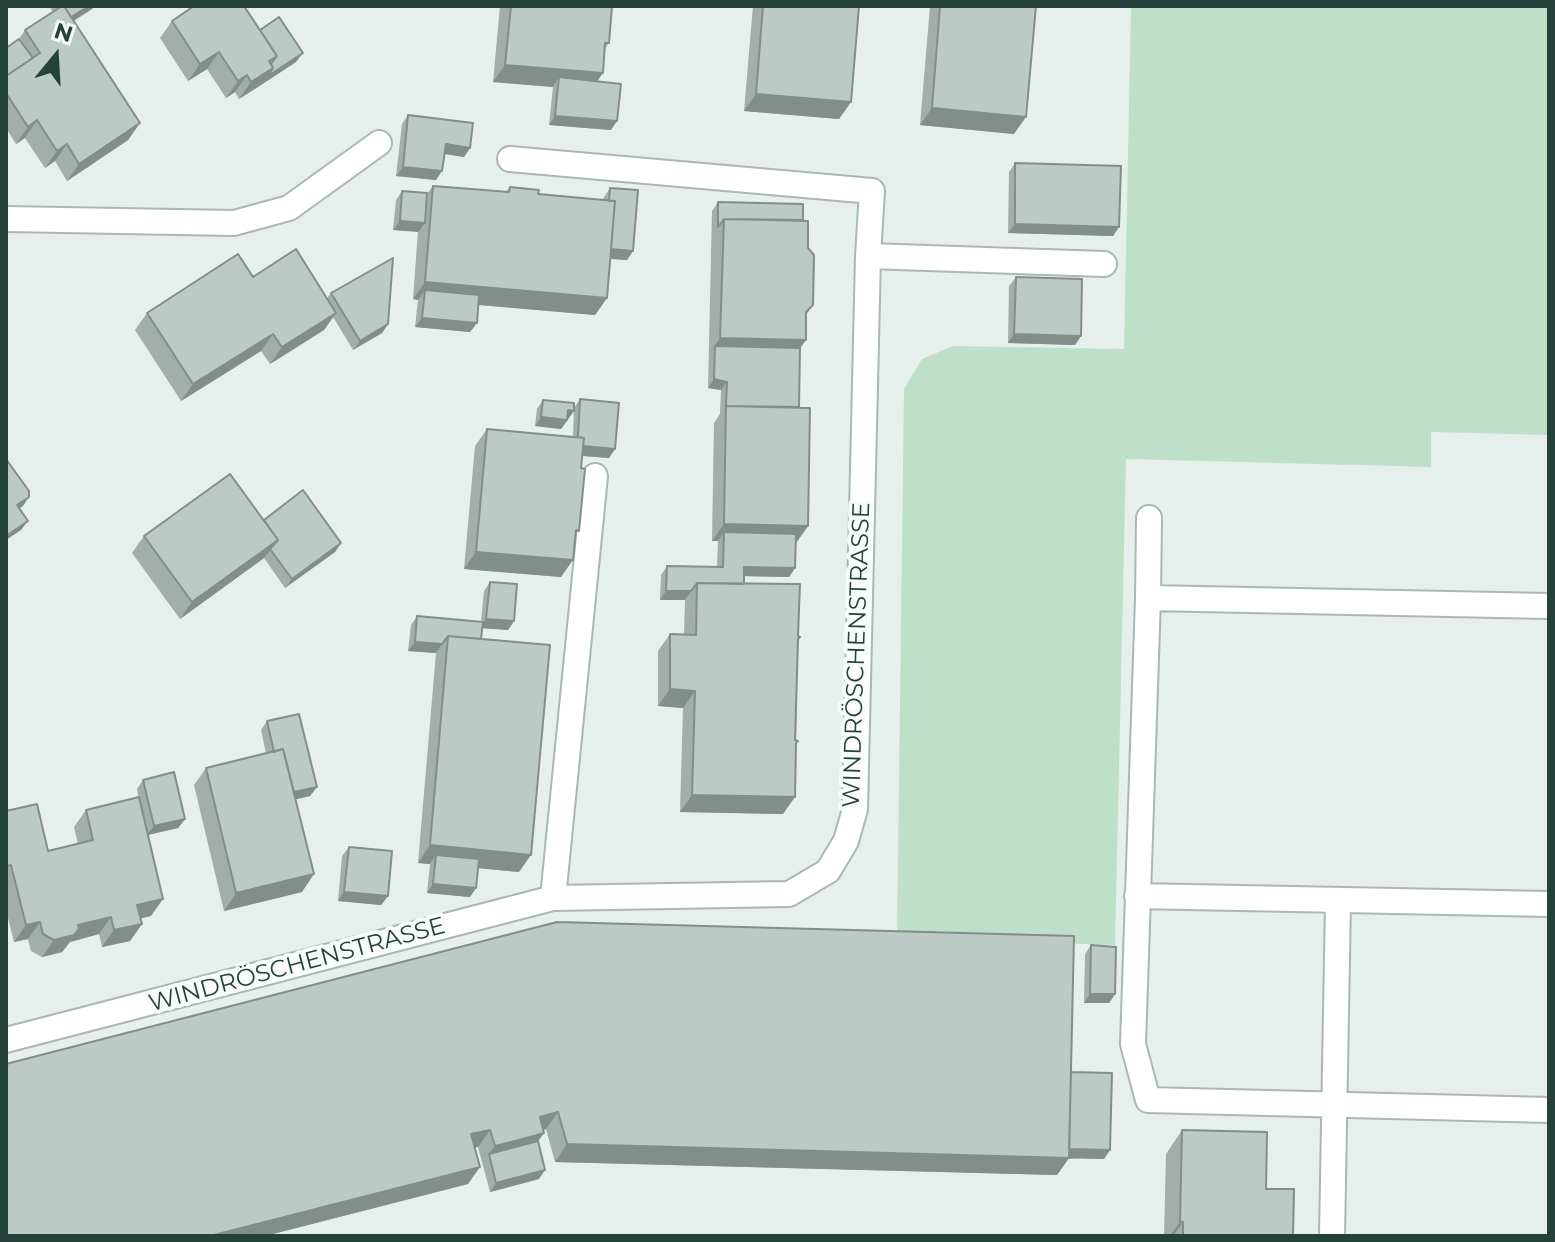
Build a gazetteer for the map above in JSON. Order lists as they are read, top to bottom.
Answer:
{
  "streets": {
    "street": ["WINDRÖSCHENSTRASSE"]
  },
  "north": "top"
}
